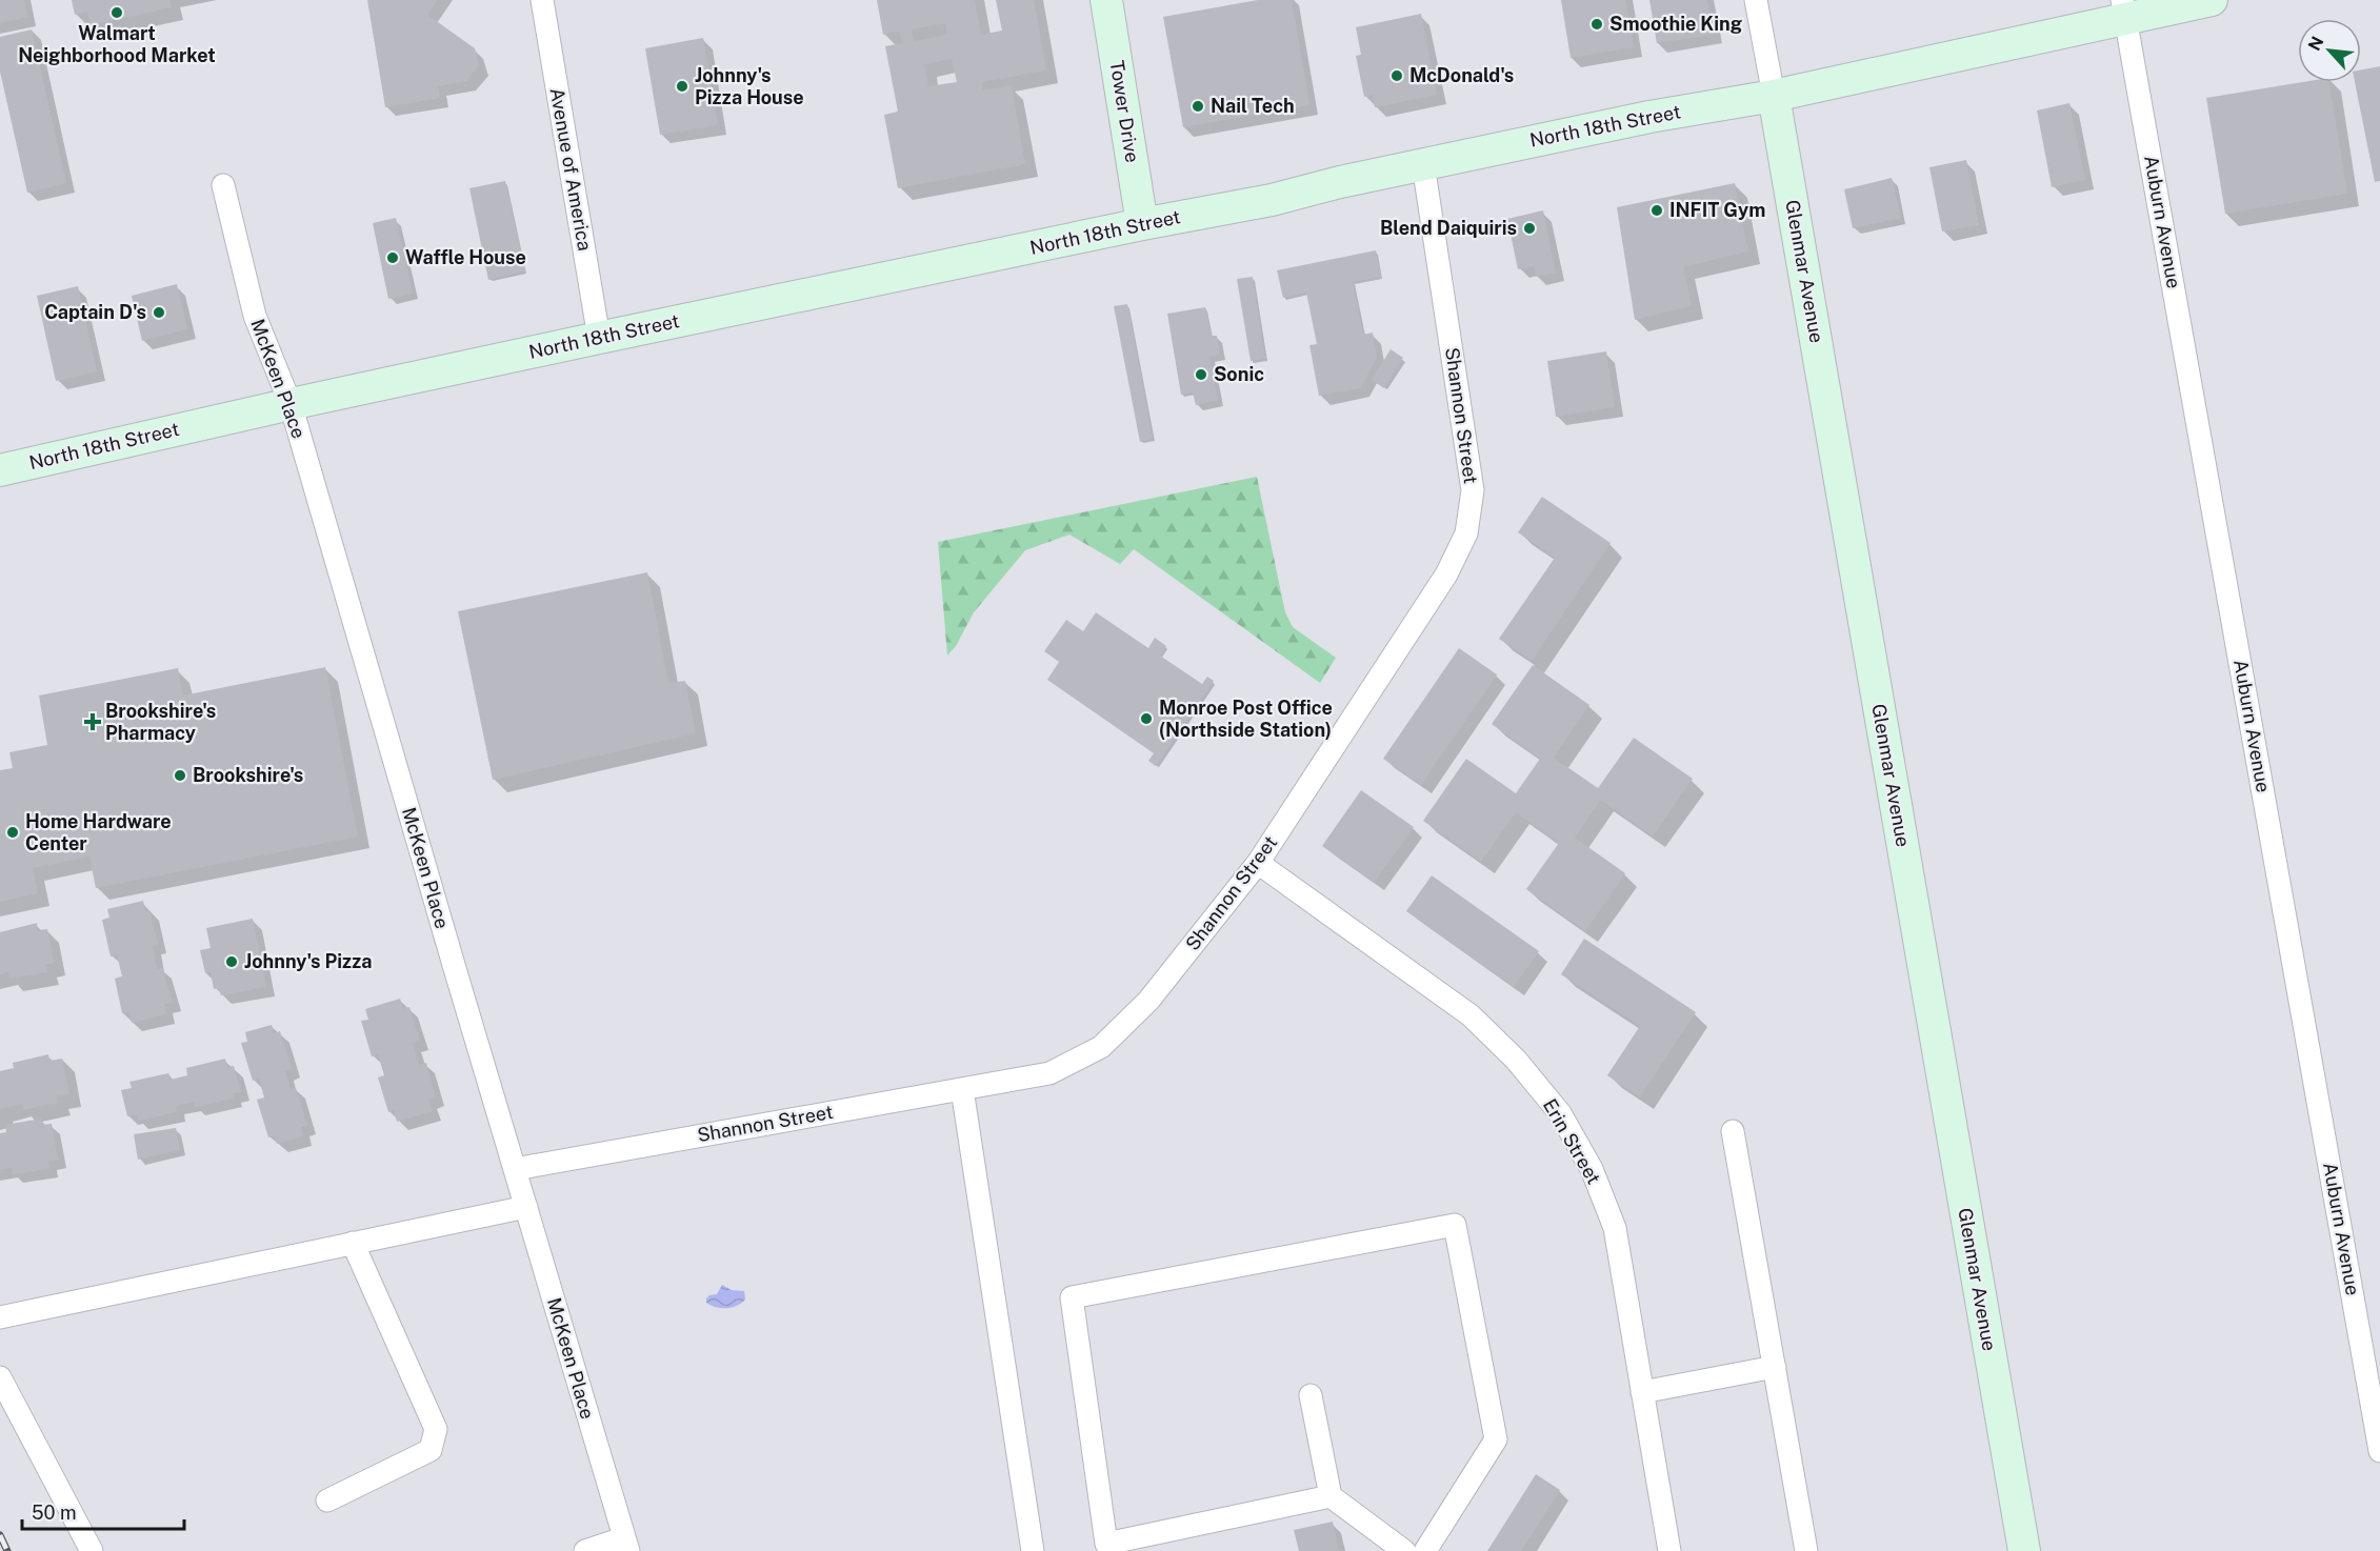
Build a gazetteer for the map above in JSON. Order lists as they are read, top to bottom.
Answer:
{
  "streets": {
    "main road": ["Tower Drive", "North 18th Street", "Glenmar Avenue"],
    "street": [
      "Avenue of America",
      "Auburn Avenue",
      "McKeen Place",
      "Shannon Street",
      "Erin Street"
    ]
  },
  "crossings": [
    ["Tower Drive", "North 18th Street"],
    ["North 18th Street", "Avenue of America"],
    ["North 18th Street", "Auburn Avenue"],
    ["North 18th Street", "Glenmar Avenue"],
    ["North 18th Street", "McKeen Place"],
    ["North 18th Street", "Shannon Street"],
    ["McKeen Place", "Shannon Street"],
    ["Shannon Street", "Erin Street"]
  ],
  "places": {
    "other": [
      "Walmart Neighborhood Market",
      "Smoothie King",
      "McDonald's",
      "Johnny's Pizza House",
      "Nail Tech",
      "INFIT Gym",
      "Blend Daiquiris",
      "Waffle House",
      "Captain D's",
      "Sonic",
      "Monroe Post Office (Northside Station)",
      "Brookshire's",
      "Home Hardware Center",
      "Johnny's Pizza"
    ],
    "health": ["Brookshire's Pharmacy"]
  },
  "scale_bar": "50 m",
  "north": "top left"
}
